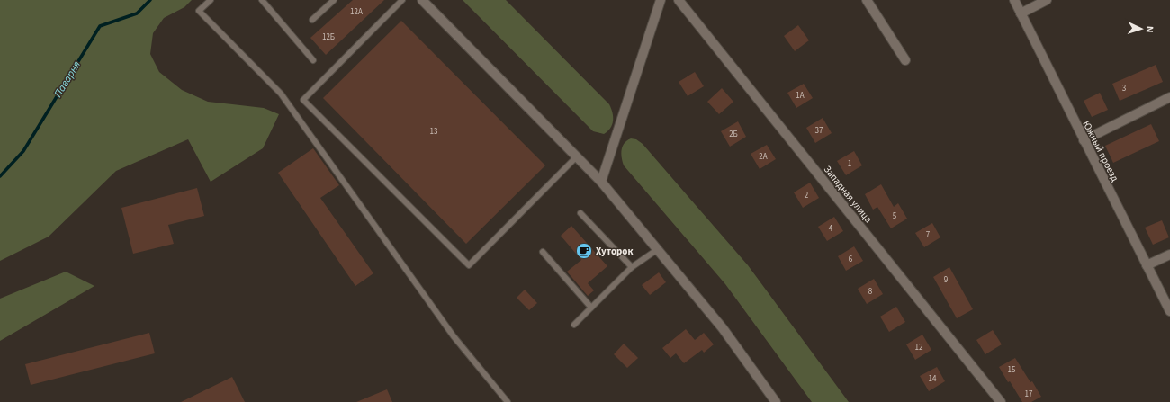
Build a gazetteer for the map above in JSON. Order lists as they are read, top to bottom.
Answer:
{
  "streets": {
    "street": ["Южный проезд", "Западная улица"]
  },
  "water": ["Паварня"],
  "places": {
    "cafe": ["Хуторок"]
  },
  "house_numbers": [
    "12А",
    "12Б",
    "3",
    "1А",
    "37",
    "13",
    "2Б",
    "2А",
    "1",
    "2",
    "5",
    "4",
    "7",
    "6",
    "9",
    "8",
    "12",
    "15",
    "14",
    "17"
  ],
  "north": "right"
}
